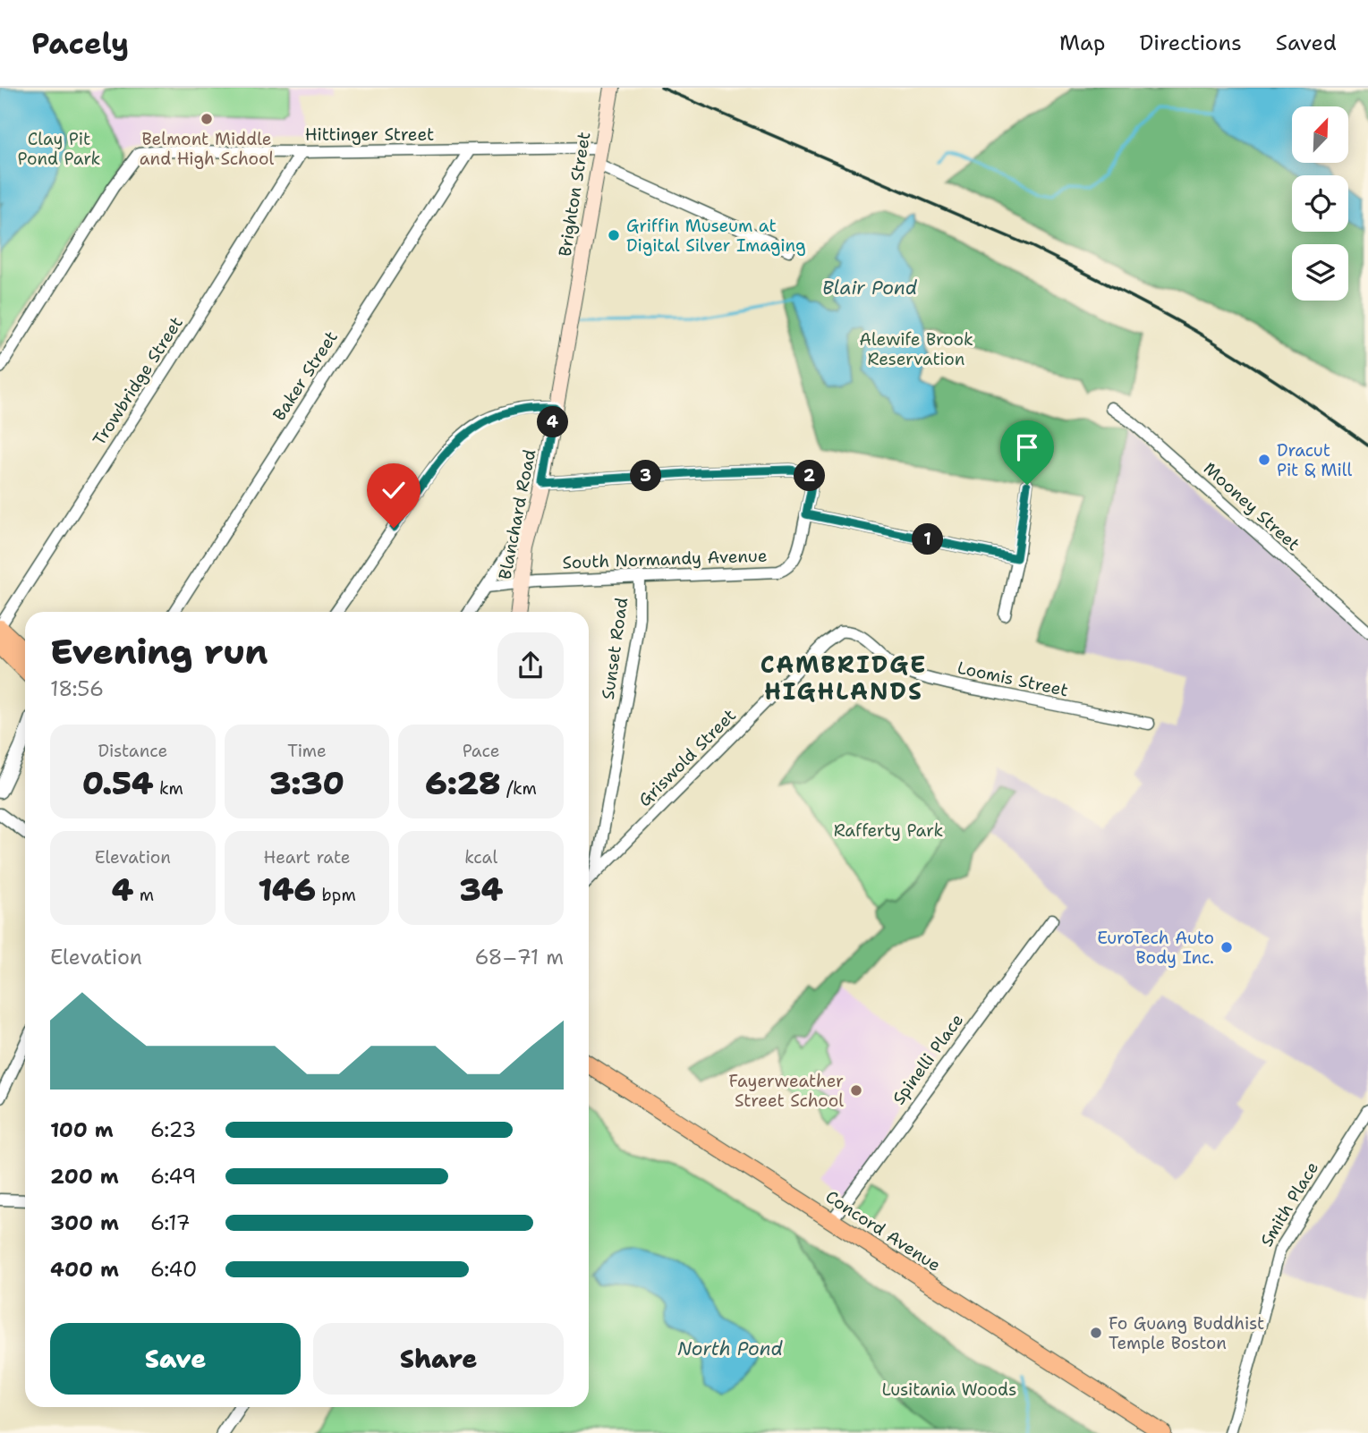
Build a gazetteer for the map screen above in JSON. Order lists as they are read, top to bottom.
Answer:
{
  "streets": {
    "main road": ["Brighton Street", "Blanchard Road", "Concord Avenue"],
    "street": [
      "Hittinger Street",
      "Baker Street",
      "Trowbridge Street",
      "Mooney Street",
      "South Normandy Avenue",
      "Sunset Road",
      "Loomis Street",
      "Griswold Street",
      "Spinelli Place",
      "Smith Place"
    ]
  },
  "crossings": [
    ["Hittinger Street", "Brighton Street"],
    ["Hittinger Street", "Baker Street"],
    ["Hittinger Street", "Trowbridge Street"],
    ["Brighton Street", "Blanchard Road"],
    ["Blanchard Road", "South Normandy Avenue"],
    ["South Normandy Avenue", "Sunset Road"],
    ["Sunset Road", "Griswold Street"],
    ["Loomis Street", "Griswold Street"],
    ["Spinelli Place", "Concord Avenue"]
  ],
  "districts": ["CAMBRIDGE HIGHLANDS"],
  "water": ["Blair Pond", "North Pond"],
  "parks": [
    "Clay Pit Pond Park",
    "Alewife Brook Reservation",
    "Rafferty Park",
    "Lusitania Woods"
  ],
  "places": [
    "Belmont Middle and High School",
    "Griffin Museum at Digital Silver Imaging",
    "Dracut Pit & Mill",
    "EuroTech Auto Body Inc.",
    "Fayerweather Street School",
    "Fo Guang Buddhist Temple Boston"
  ],
  "north": "top right",
  "page": {
    "header": "Pacely",
    "nav": ["Map", "Directions", "Saved"],
    "pins": [
      "4",
      "2",
      "3",
      "1"
    ],
    "heading": ["Evening run", "18:56"],
    "stats": [
      ["Distance", "0.54 km"],
      ["Time", "3:30"],
      ["Pace", "6:28 /km"],
      ["Elevation", "4 m"],
      ["Heart rate", "146 bpm"],
      ["kcal", "34"]
    ],
    "chart": ["Elevation", "68–71 m"],
    "list": [
      {
        "name": "100 m",
        "note": "6:23"
      },
      {
        "name": "200 m",
        "note": "6:49"
      },
      {
        "name": "300 m",
        "note": "6:17"
      },
      {
        "name": "400 m",
        "note": "6:40"
      }
    ],
    "buttons": ["Save", "Share"]
  }
}
